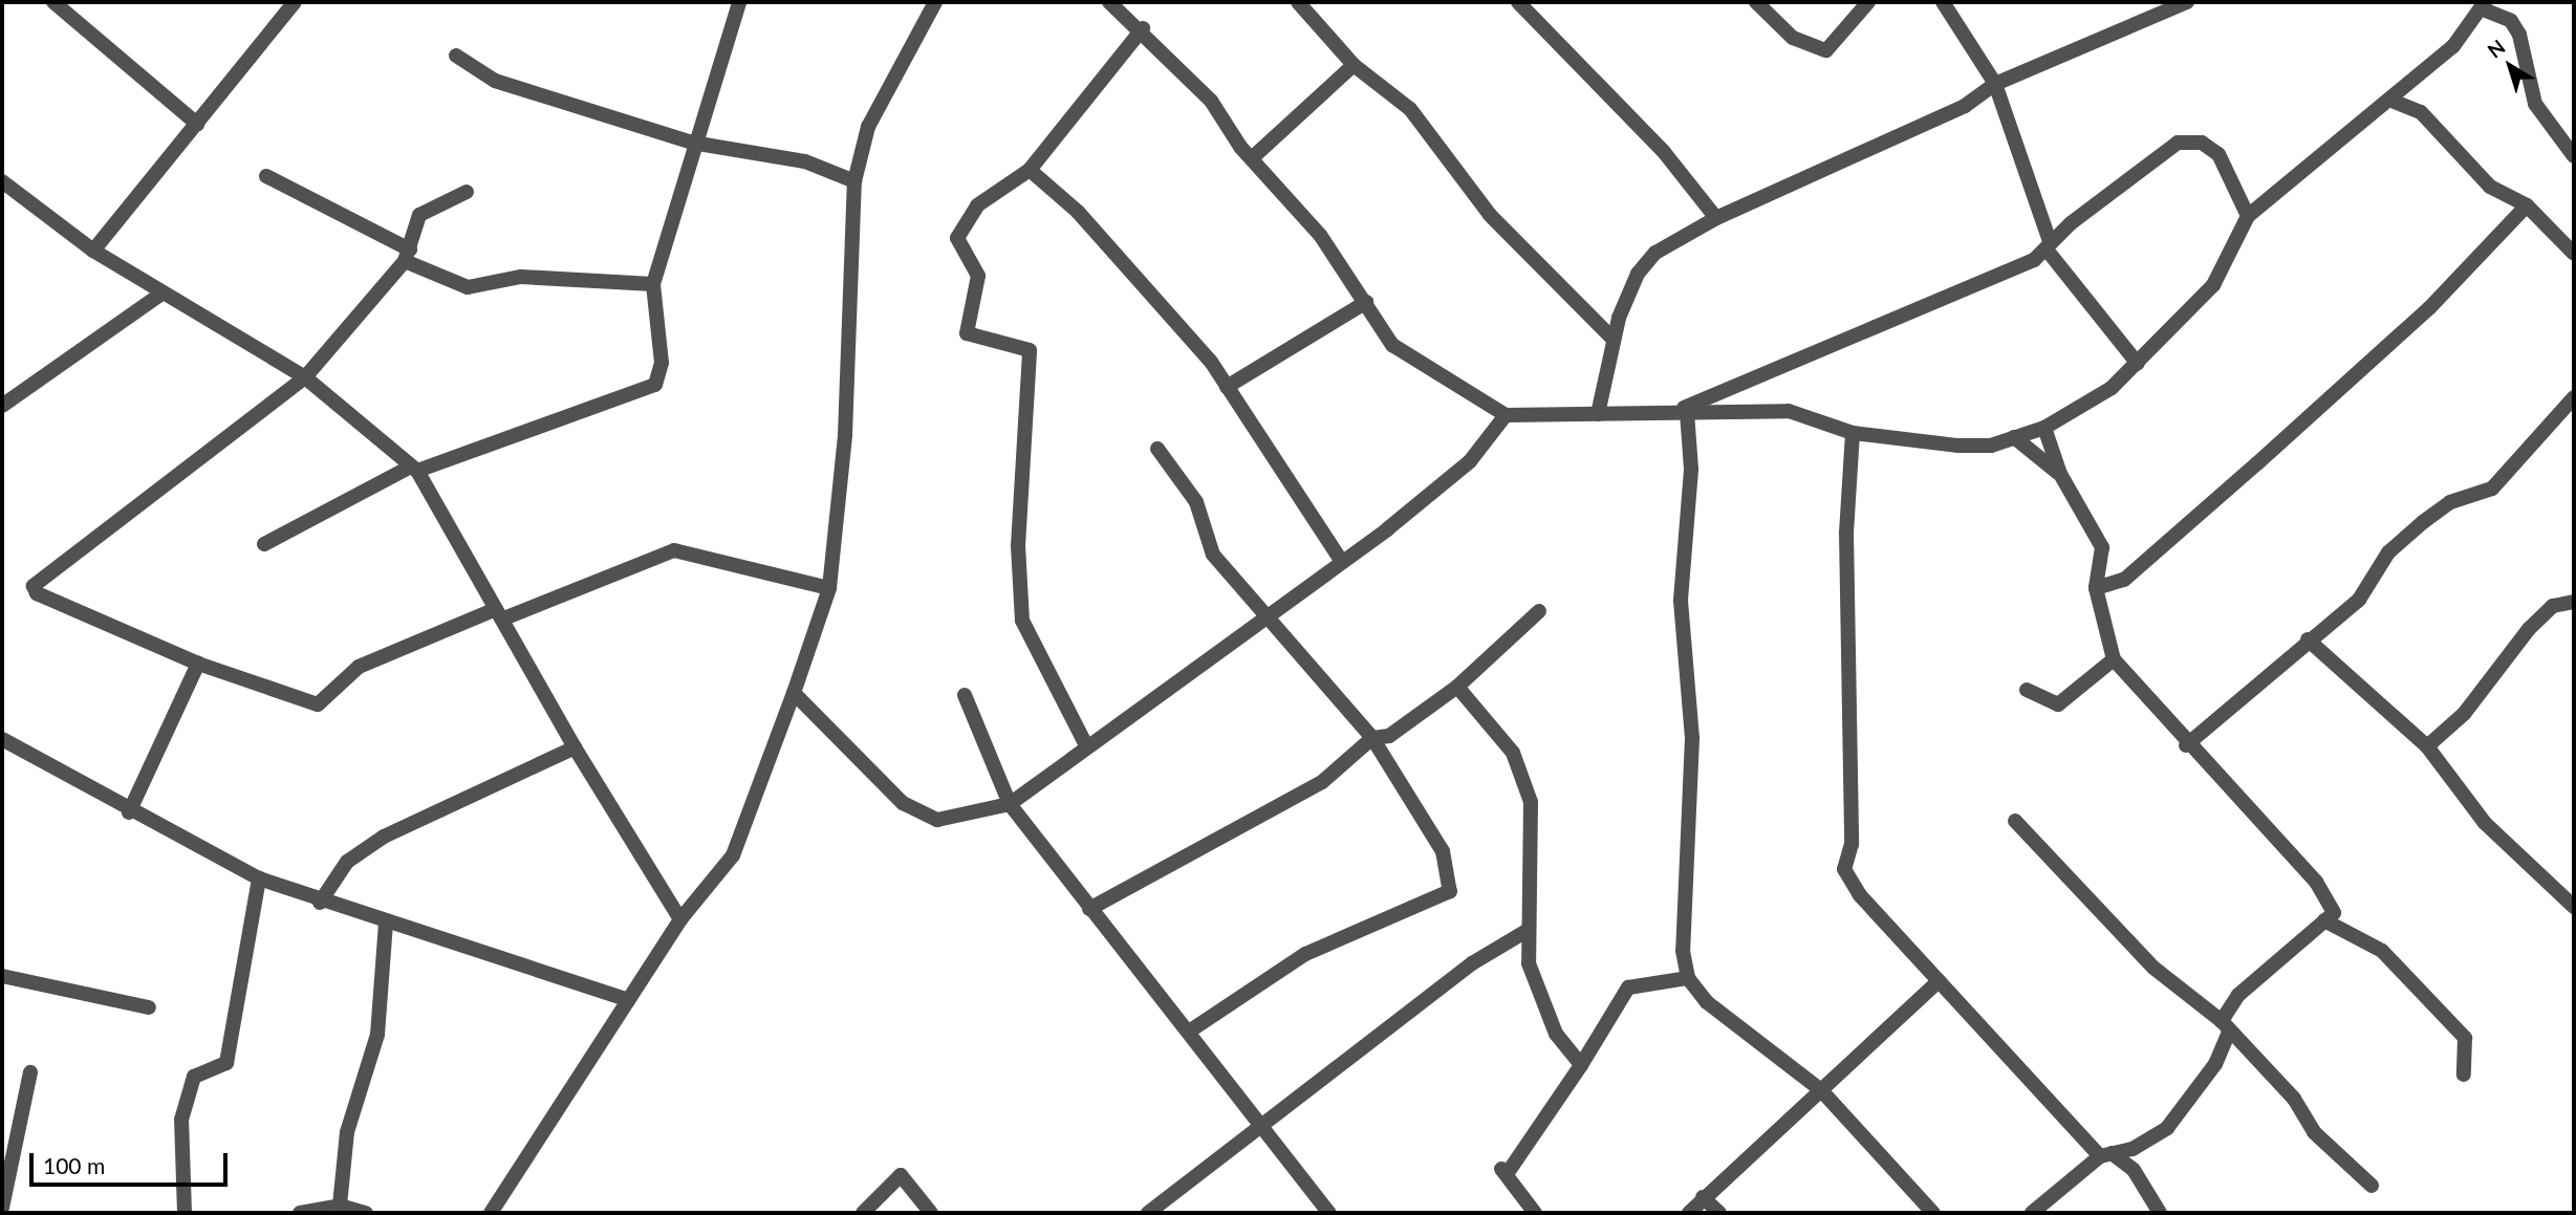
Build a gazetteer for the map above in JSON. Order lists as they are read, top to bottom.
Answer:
{
  "scale_bar": "100 m",
  "north": "top left"
}
